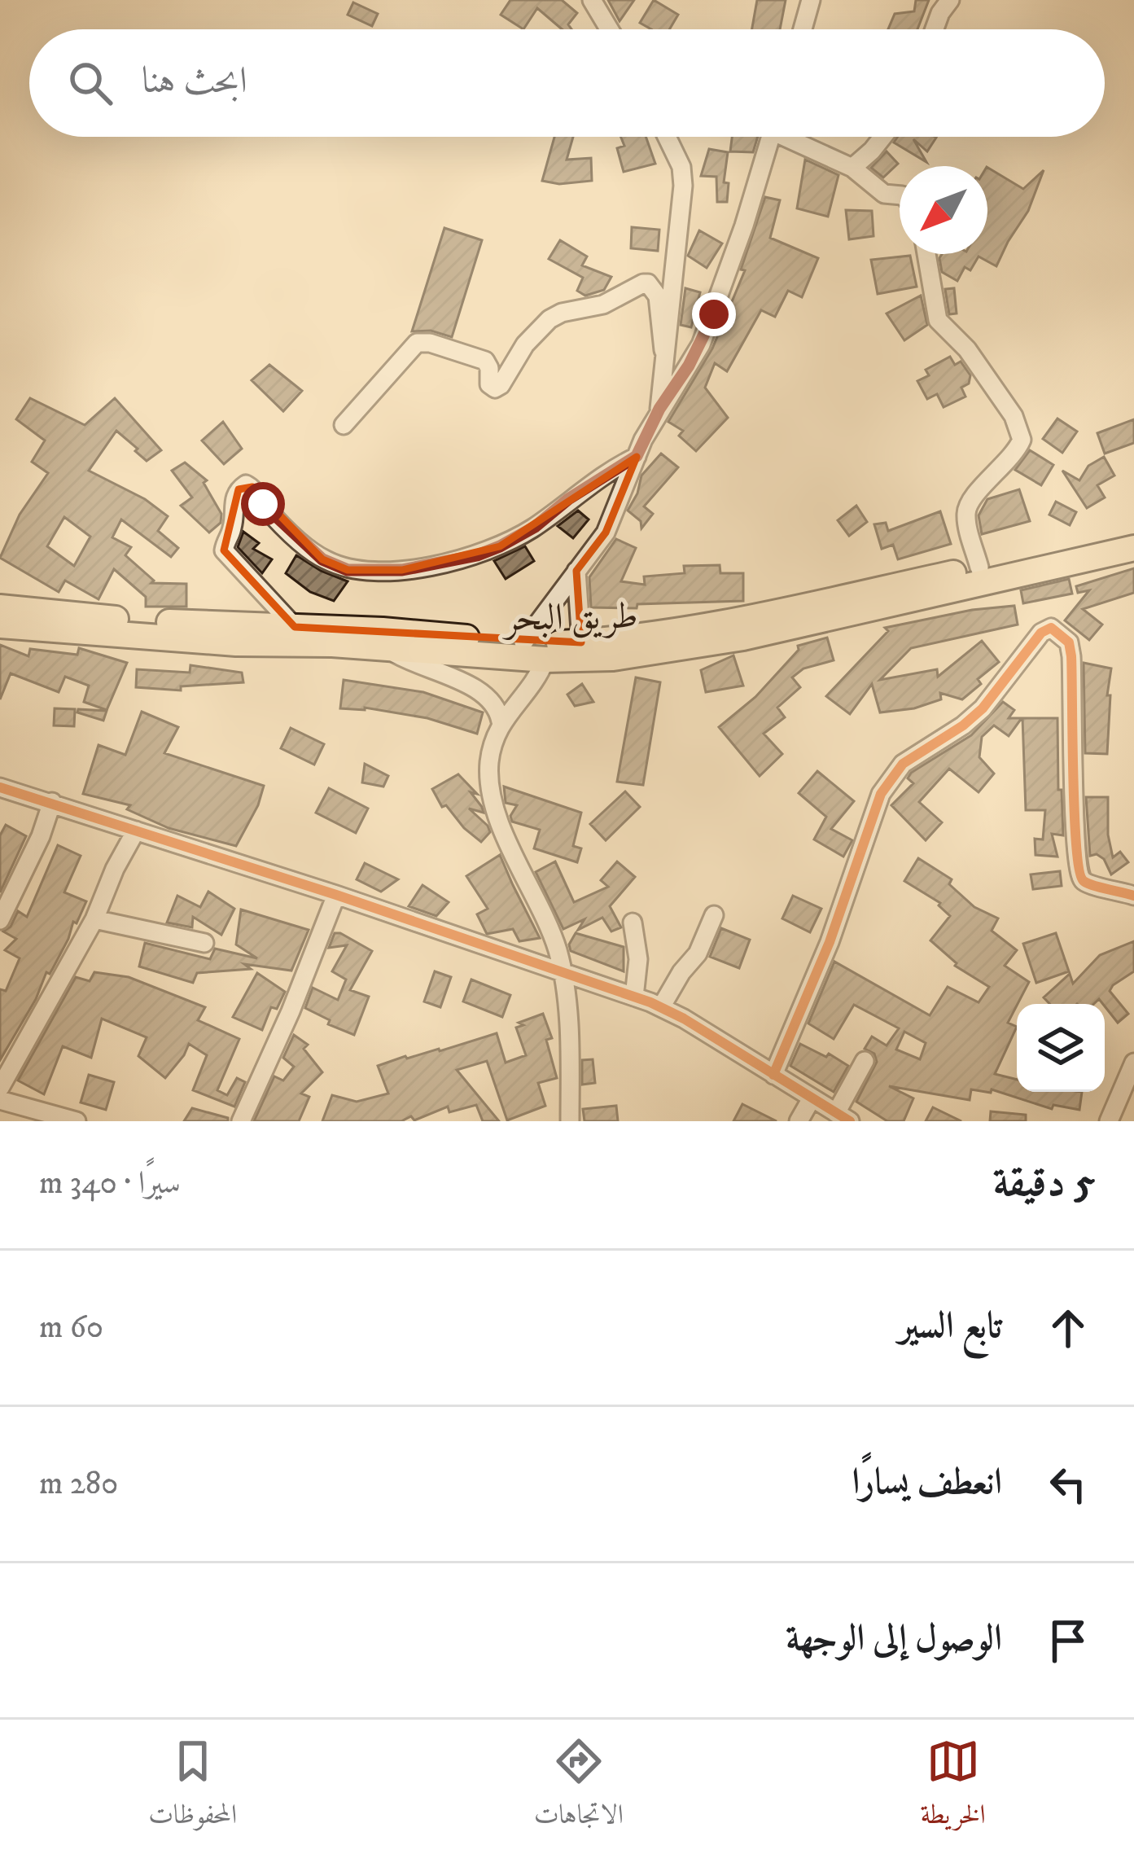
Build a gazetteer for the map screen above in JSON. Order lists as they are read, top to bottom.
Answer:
{
  "streets": {
    "highway": ["طريق البحر"]
  },
  "north": "bottom left",
  "page": {
    "search": "ابحث هنا",
    "heading": ["5 دقيقة", "سيرًا · 340 m"],
    "list": [
      ["تابع السير", "60 m"],
      ["انعطف يسارًا", "280 m"],
      "الوصول إلى الوجهة"
    ],
    "nav": ["الخريطة", "الاتجاهات", "المحفوظات"]
  }
}
